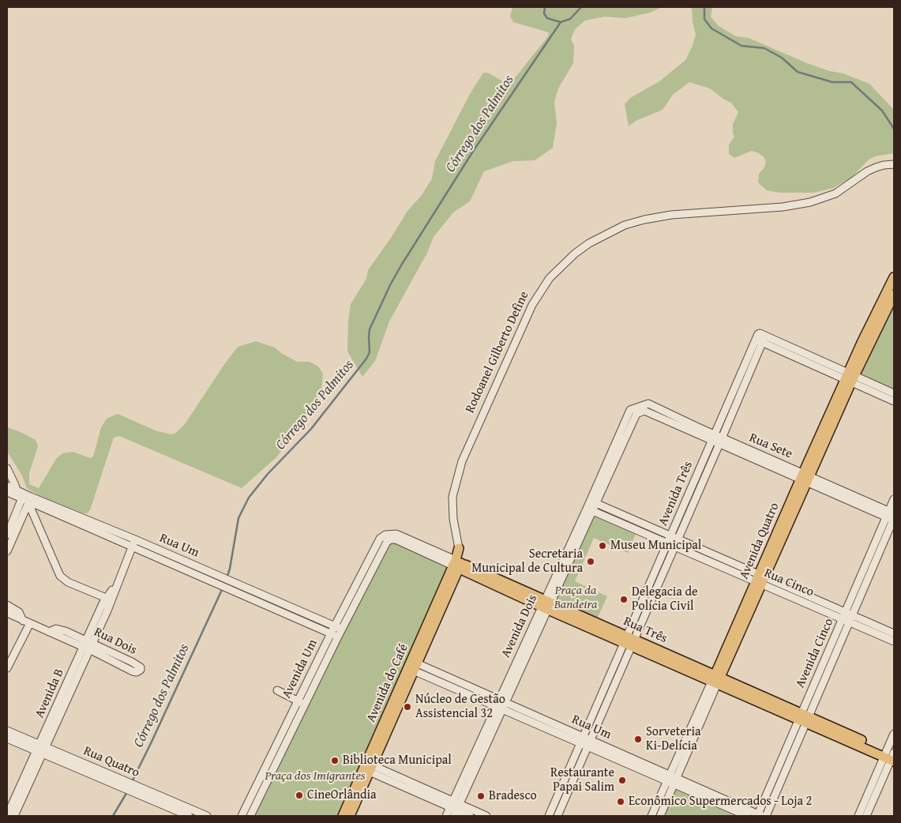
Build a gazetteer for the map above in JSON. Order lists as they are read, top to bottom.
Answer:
{
  "streets": {
    "main road": [
      "Rodoanel Gilberto Define",
      "Avenida Quatro",
      "Rua Três",
      "Avenida do Café"
    ],
    "street": [
      "Rua Sete",
      "Avenida Três",
      "Rua Um",
      "Rua Cinco",
      "Avenida Dois",
      "Rua Dois",
      "Avenida Cinco",
      "Avenida Um",
      "Avenida B",
      "Rua Quatro"
    ]
  },
  "crossings": [
    ["Rodoanel Gilberto Define", "Rua Três"],
    ["Rodoanel Gilberto Define", "Avenida do Café"],
    ["Rua Sete", "Avenida Três"],
    ["Rua Sete", "Avenida Quatro"],
    ["Rua Sete", "Avenida Dois"],
    ["Rua Sete", "Avenida Cinco"],
    ["Avenida Três", "Rua Um"],
    ["Avenida Três", "Rua Cinco"],
    ["Avenida Três", "Rua Três"],
    ["Avenida Quatro", "Rua Um"],
    ["Avenida Quatro", "Rua Cinco"],
    ["Avenida Quatro", "Rua Três"],
    ["Rua Um", "Avenida Dois"],
    ["Rua Um", "Avenida Cinco"],
    ["Rua Um", "Avenida Um"],
    ["Rua Um", "Avenida do Café"],
    ["Rua Um", "Avenida B"],
    ["Rua Cinco", "Avenida Dois"],
    ["Rua Cinco", "Avenida Cinco"],
    ["Avenida Dois", "Rua Três"],
    ["Rua Três", "Avenida Cinco"],
    ["Rua Três", "Avenida Um"],
    ["Rua Três", "Avenida do Café"],
    ["Rua Dois", "Avenida B"],
    ["Avenida B", "Rua Quatro"]
  ],
  "water": ["Córrego dos Palmitos"],
  "parks": ["Praça da Bandeira", "Praça dos Imigrantes"],
  "places": [
    "Museu Municipal",
    "Secretaria Municipal de Cultura",
    "Delegacia de Polícia Civil",
    "Núcleo de Gestão Assistencial 32",
    "Sorveteria Ki-Delícia",
    "Biblioteca Municipal",
    "Restaurante Papai Salim",
    "CineOrlândia",
    "Bradesco",
    "Econômico Supermercados - Loja 2"
  ]
}
